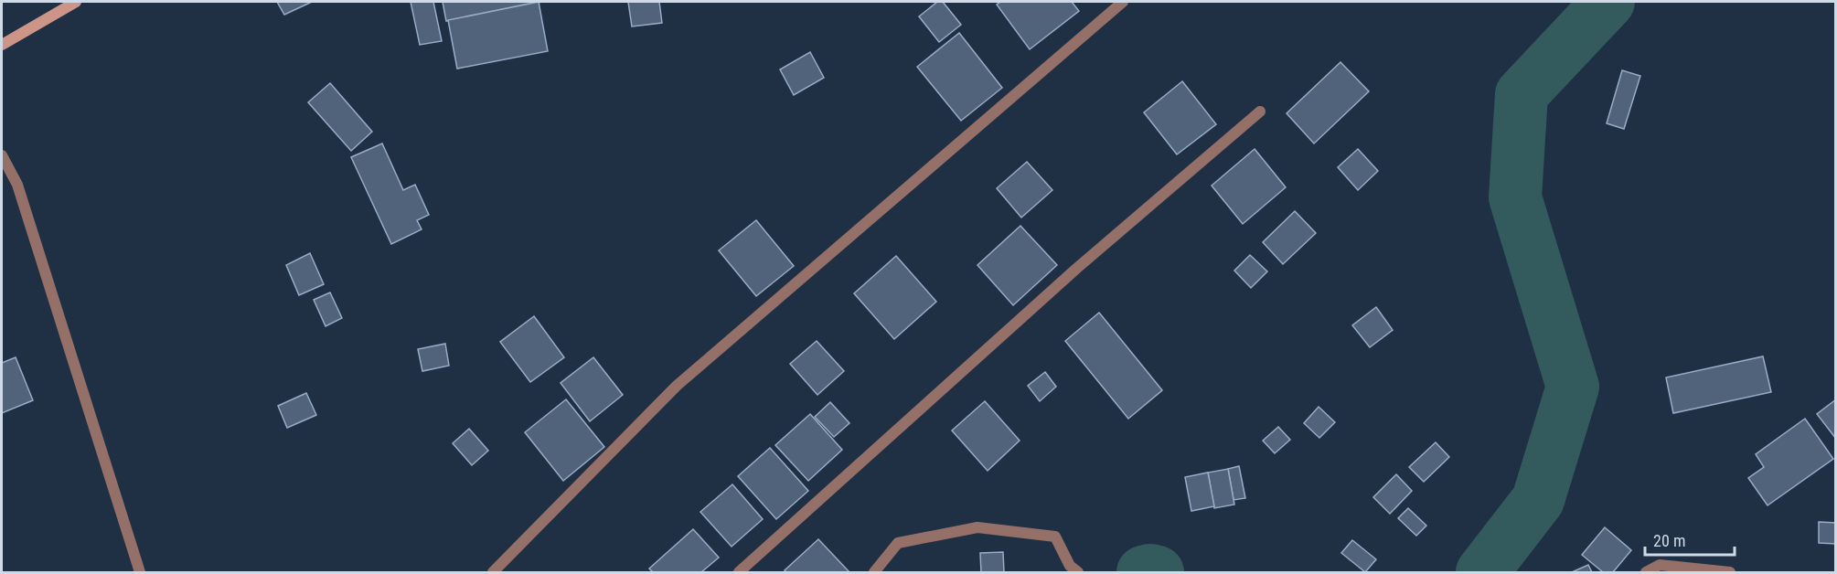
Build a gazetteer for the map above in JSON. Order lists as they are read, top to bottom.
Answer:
{
  "scale_bar": "20 m"
}
